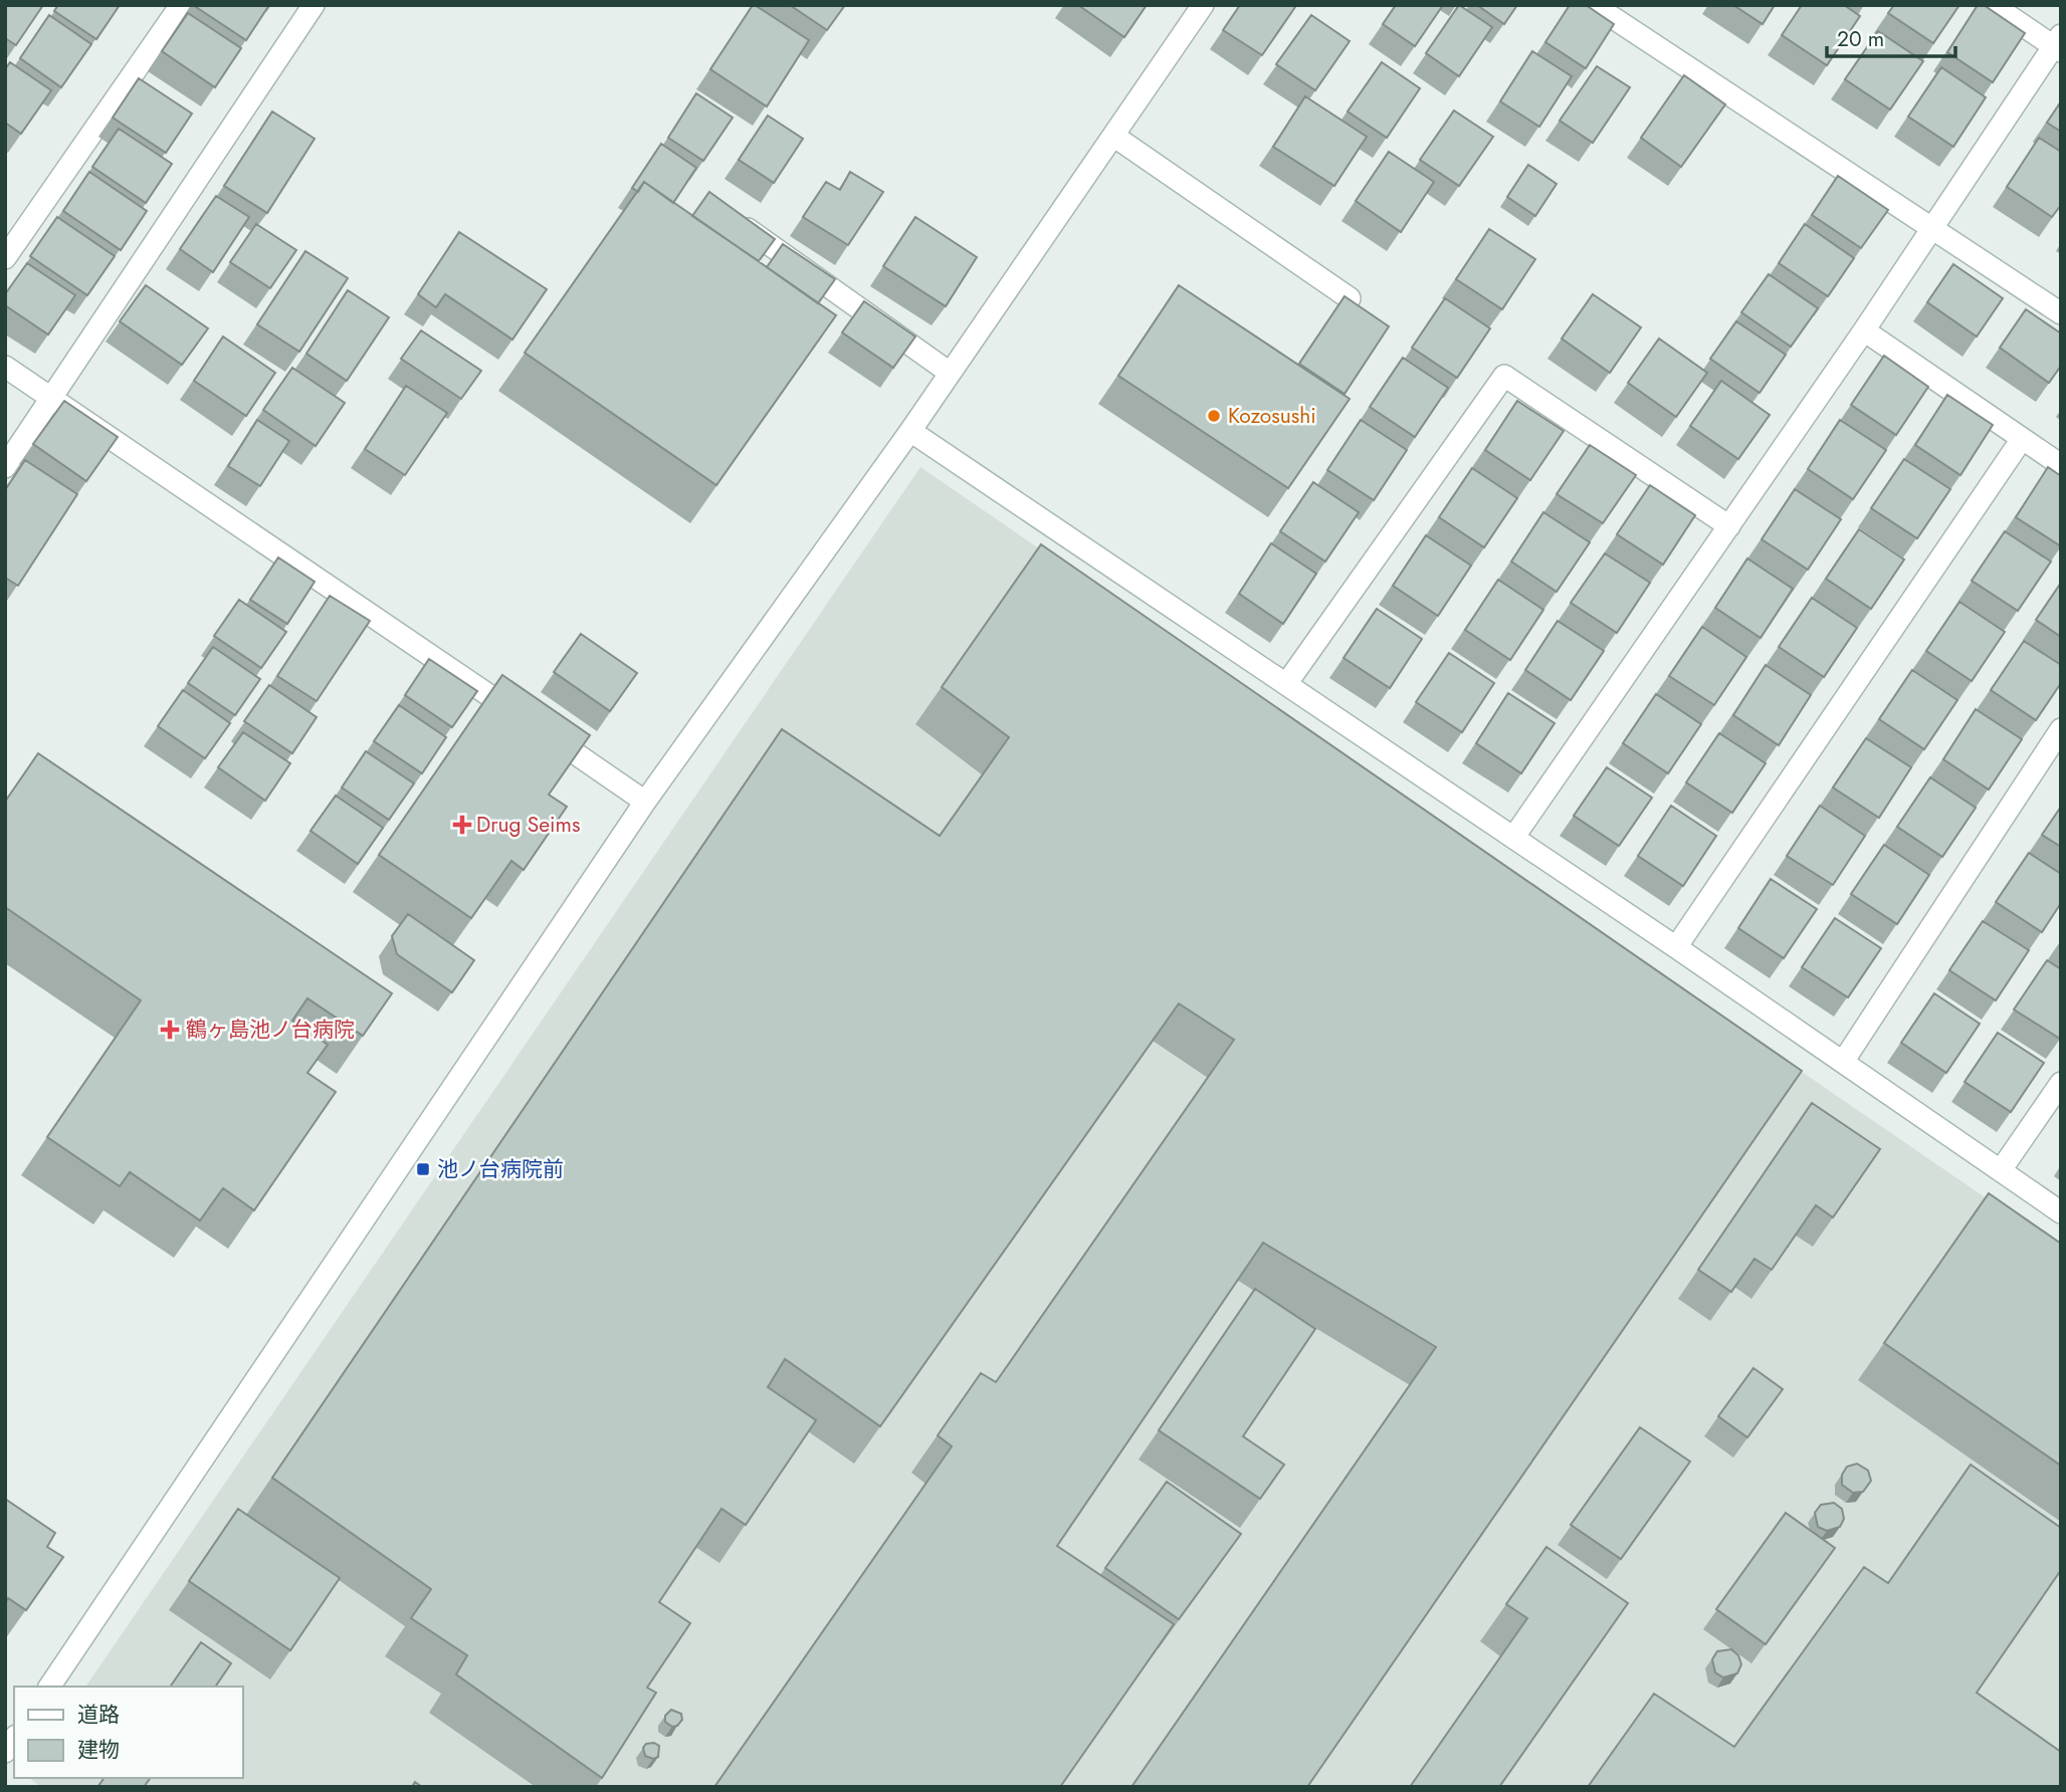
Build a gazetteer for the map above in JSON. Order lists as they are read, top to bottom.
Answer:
{
  "places": {
    "other": ["Kozosushi"],
    "health": ["Drug Seims", "鶴ヶ島池ノ台病院"],
    "transit": ["池ノ台病院前"]
  },
  "legend": ["道路", "建物"],
  "scale_bar": "20 m"
}
